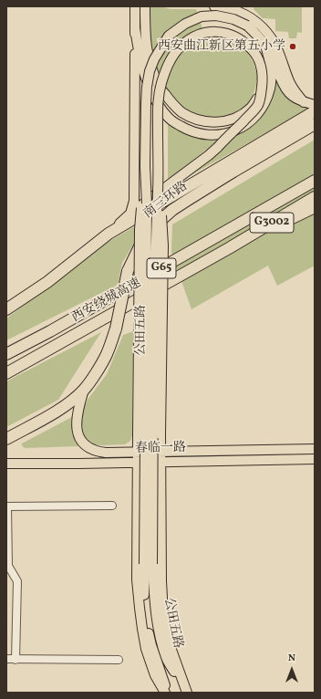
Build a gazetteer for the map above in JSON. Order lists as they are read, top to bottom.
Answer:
{
  "streets": {
    "highway": [
      "南三环路",
      "G3002",
      "G65",
      "西安绕城高速"
    ],
    "main road": ["公田五路", "春临一路"]
  },
  "crossings": [
    ["南三环路", "春临一路"],
    ["G65", "西安绕城高速"]
  ],
  "places": ["西安曲江新区第五小学"],
  "north": "top"
}
